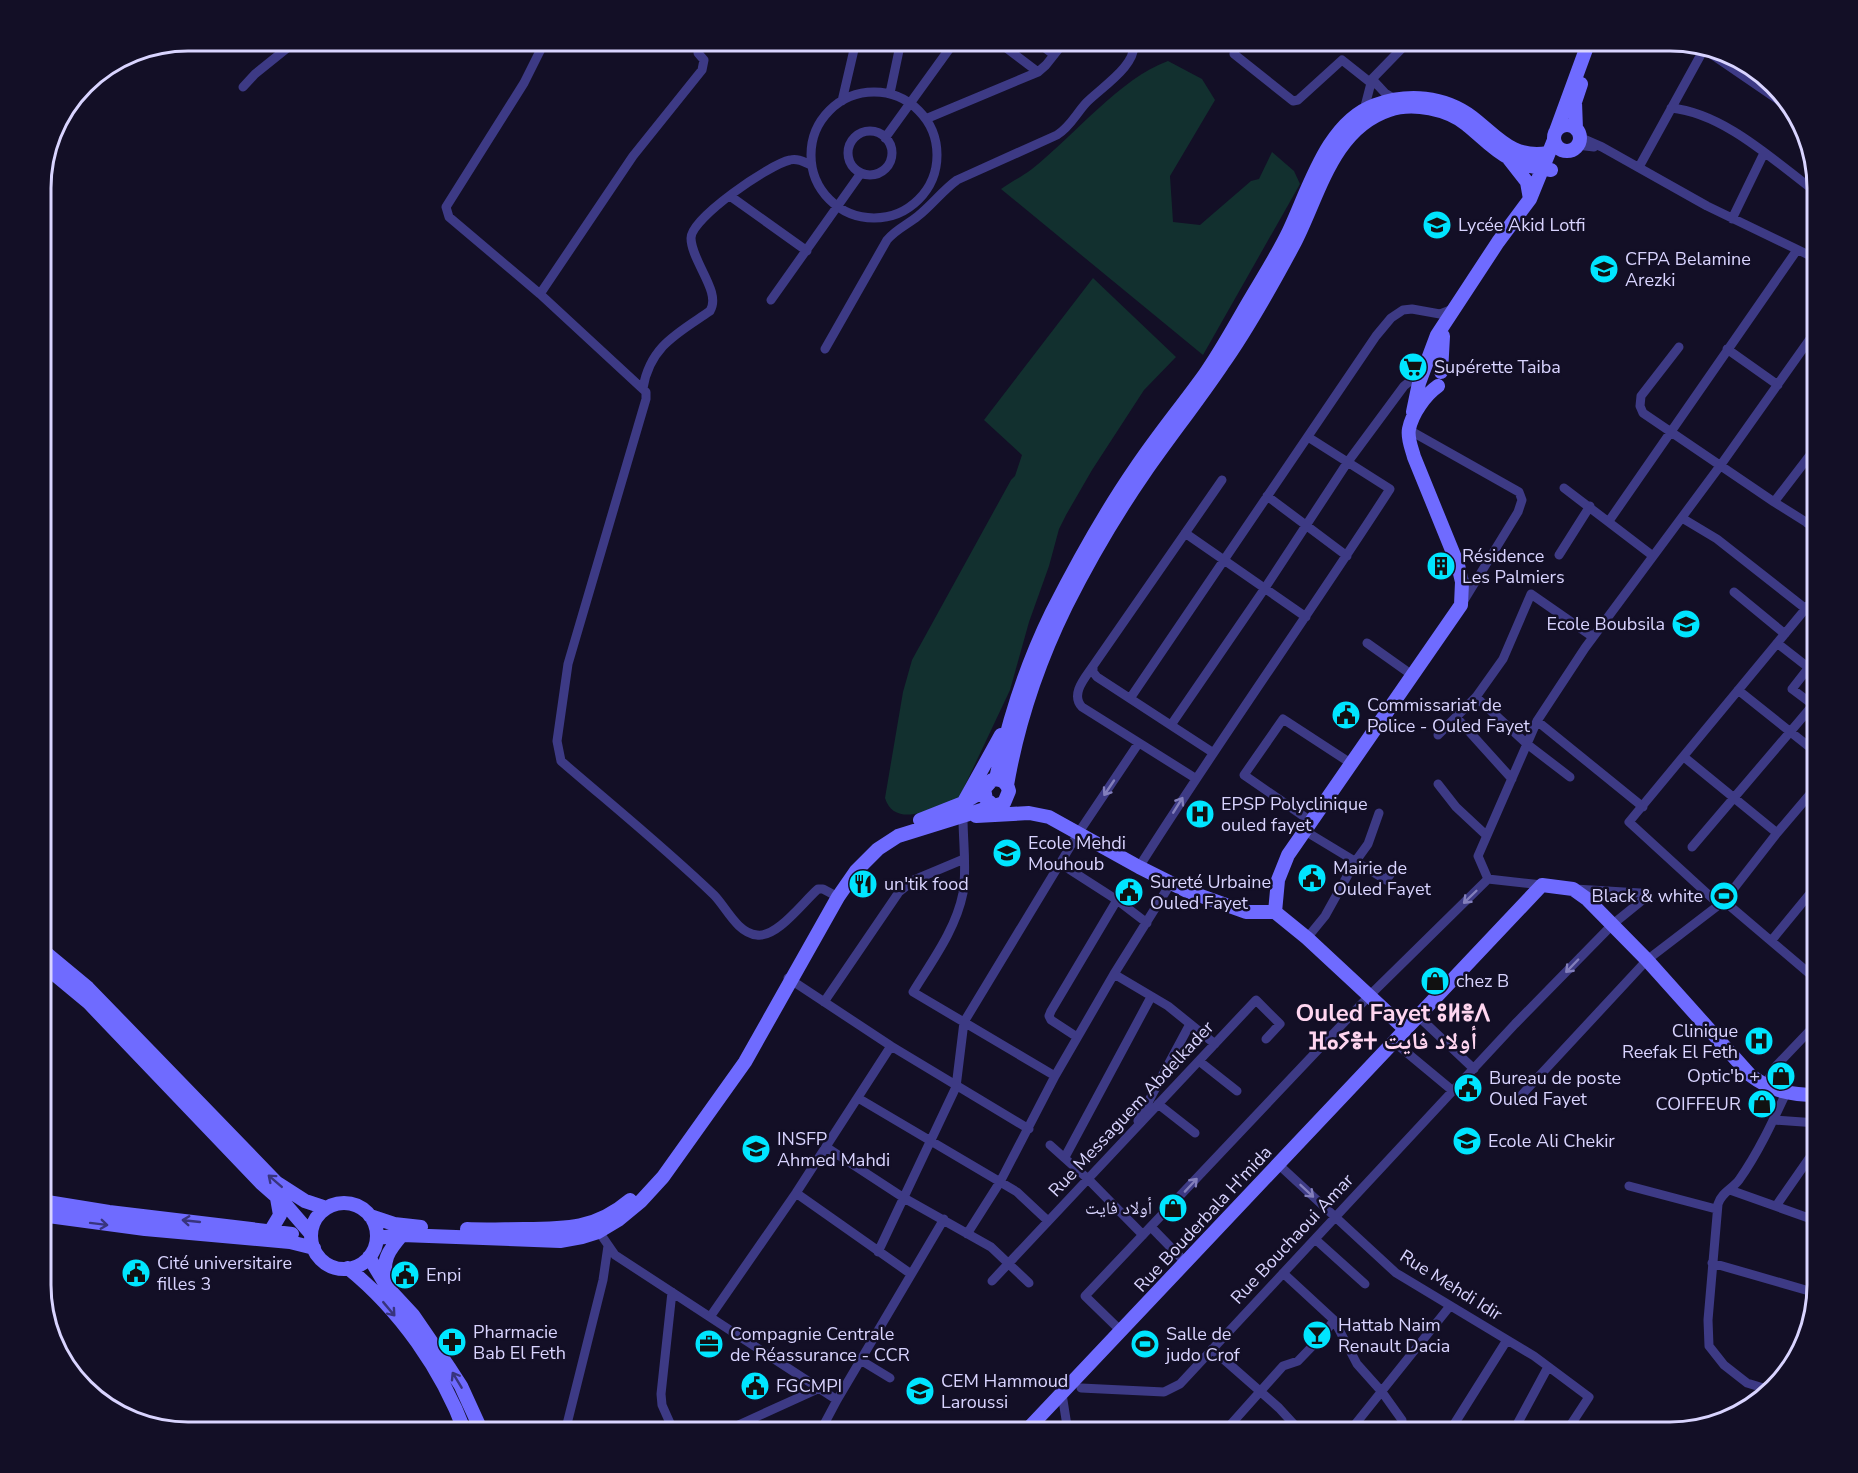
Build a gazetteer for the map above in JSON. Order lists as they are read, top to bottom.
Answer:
{
  "streets": {
    "main road": ["Rue Bouderbala H'mida"],
    "street": ["Rue Messaguem Abdelkader", "Rue Bouchaoui Amar", "Rue Mehdi Idir"]
  },
  "crossings": [
    ["Rue Bouderbala H'mida", "Rue Mehdi Idir"],
    ["Rue Bouchaoui Amar", "Rue Mehdi Idir"]
  ],
  "districts": ["Ouled Fayet ⵓⵍⴻⴷ ⴼⴰⵢⴻⵜ أولاد فايت"],
  "places": {
    "school or university": [
      "Lycée Akid Lotfi",
      "CFPA Belamine Arezki",
      "Ecole Boubsila",
      "Ecole Mehdi Mouhoub",
      "Ecole Ali Chekir",
      "INSFP Ahmed Mahdi",
      "CEM Hammoud Laroussi"
    ],
    "supermarket": ["Supérette Taiba"],
    "building": ["Résidence Les Palmiers"],
    "public building": [
      "Commissariat de Police - Ouled Fayet",
      "Mairie de Ouled Fayet",
      "Sureté Urbaine Ouled Fayet",
      "Bureau de poste Ouled Fayet",
      "Cité universitaire filles 3",
      "Enpi",
      "FGCMPI"
    ],
    "hospital": ["EPSP Polyclinique ouled fayet", "Clinique Reefak El Feth"],
    "restaurant": ["un'tik food"],
    "sports": ["Black & white", "Salle de judo Crof"],
    "shop": [
      "chez B",
      "Optic'b +",
      "COIFFEUR",
      "أولاد فايت"
    ],
    "bar": ["Hattab Naim Renault Dacia"],
    "pharmacy": ["Pharmacie Bab El Feth"],
    "office": ["Compagnie Centrale de Réassurance - CCR"]
  }
}
